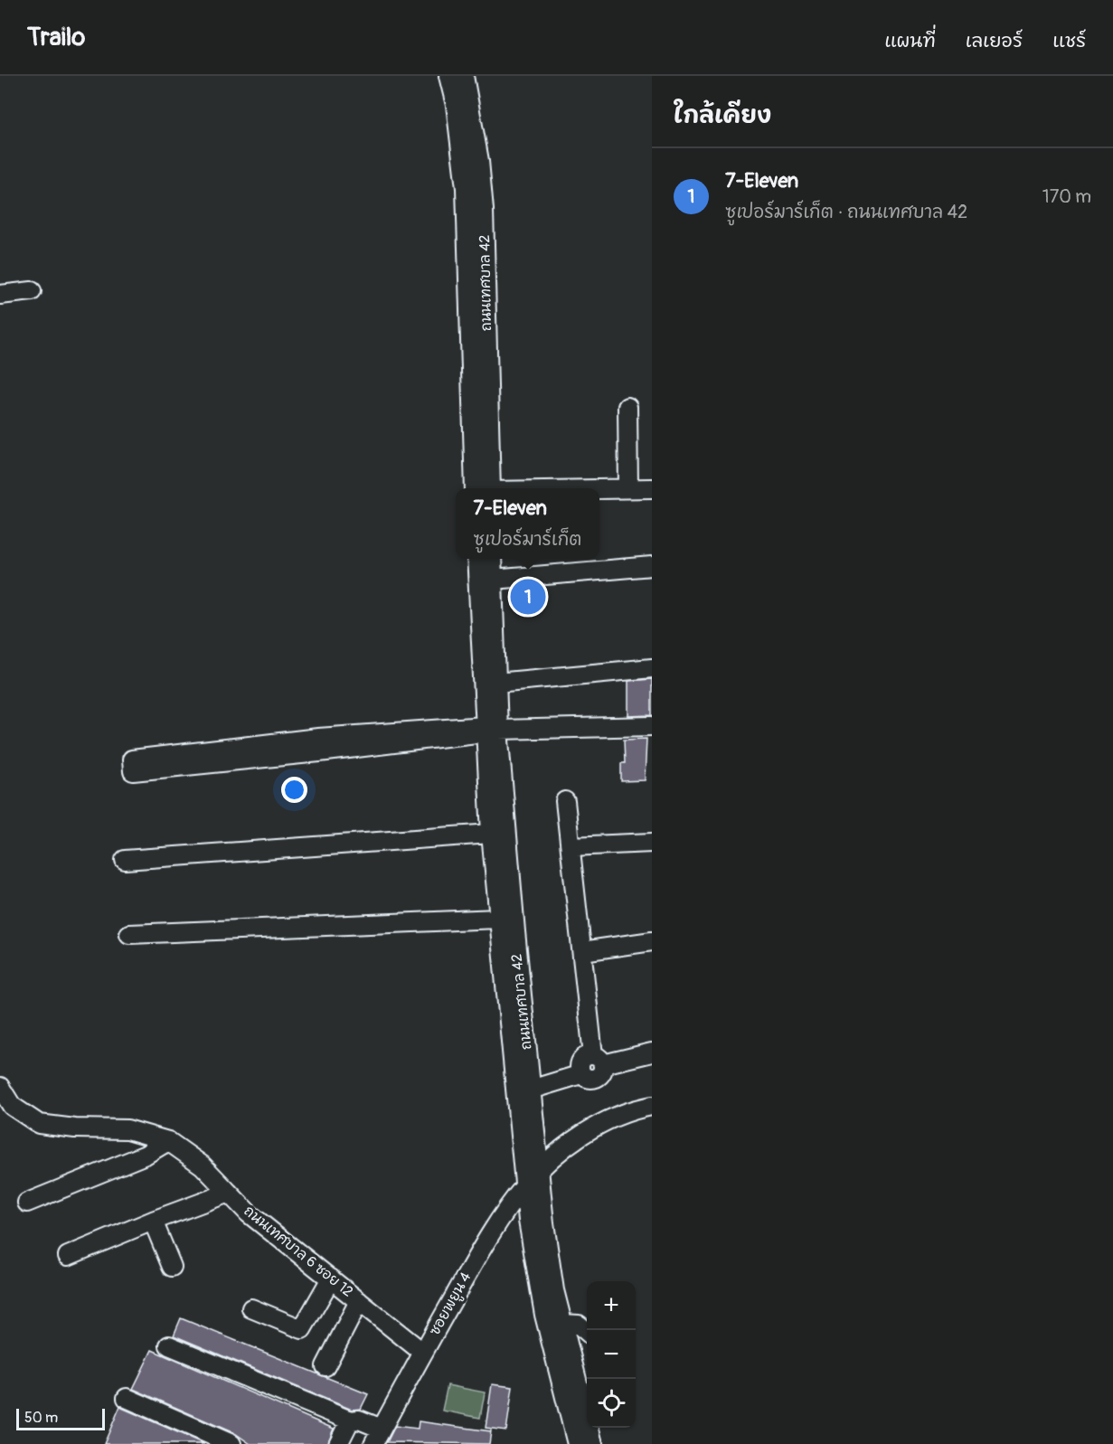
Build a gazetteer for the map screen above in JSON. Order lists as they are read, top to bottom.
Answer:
{
  "streets": {
    "street": ["ถนนเทศบาล 42", "ถนนเทศบาล 6 ซอย 12", "ซอยพยูน 4"]
  },
  "crossings": [
    ["ถนนเทศบาล 42", "ซอยพยูน 4"],
    ["ถนนเทศบาล 6 ซอย 12", "ซอยพยูน 4"]
  ],
  "scale_bar": "50 m",
  "page": {
    "header": "Trailo",
    "nav": ["แผนที่", "เลเยอร์", "แชร์"],
    "heading": "ใกล้เคียง",
    "list": [
      {
        "mark": "1",
        "name": "7-Eleven",
        "note": "ซูเปอร์มาร์เก็ต · ถนนเทศบาล 42",
        "value": "170 m"
      }
    ],
    "popup": ["7-Eleven", "ซูเปอร์มาร์เก็ต"],
    "pins": "1",
    "map_buttons": ["+", "−"],
    "scale": "50 m"
  }
}
